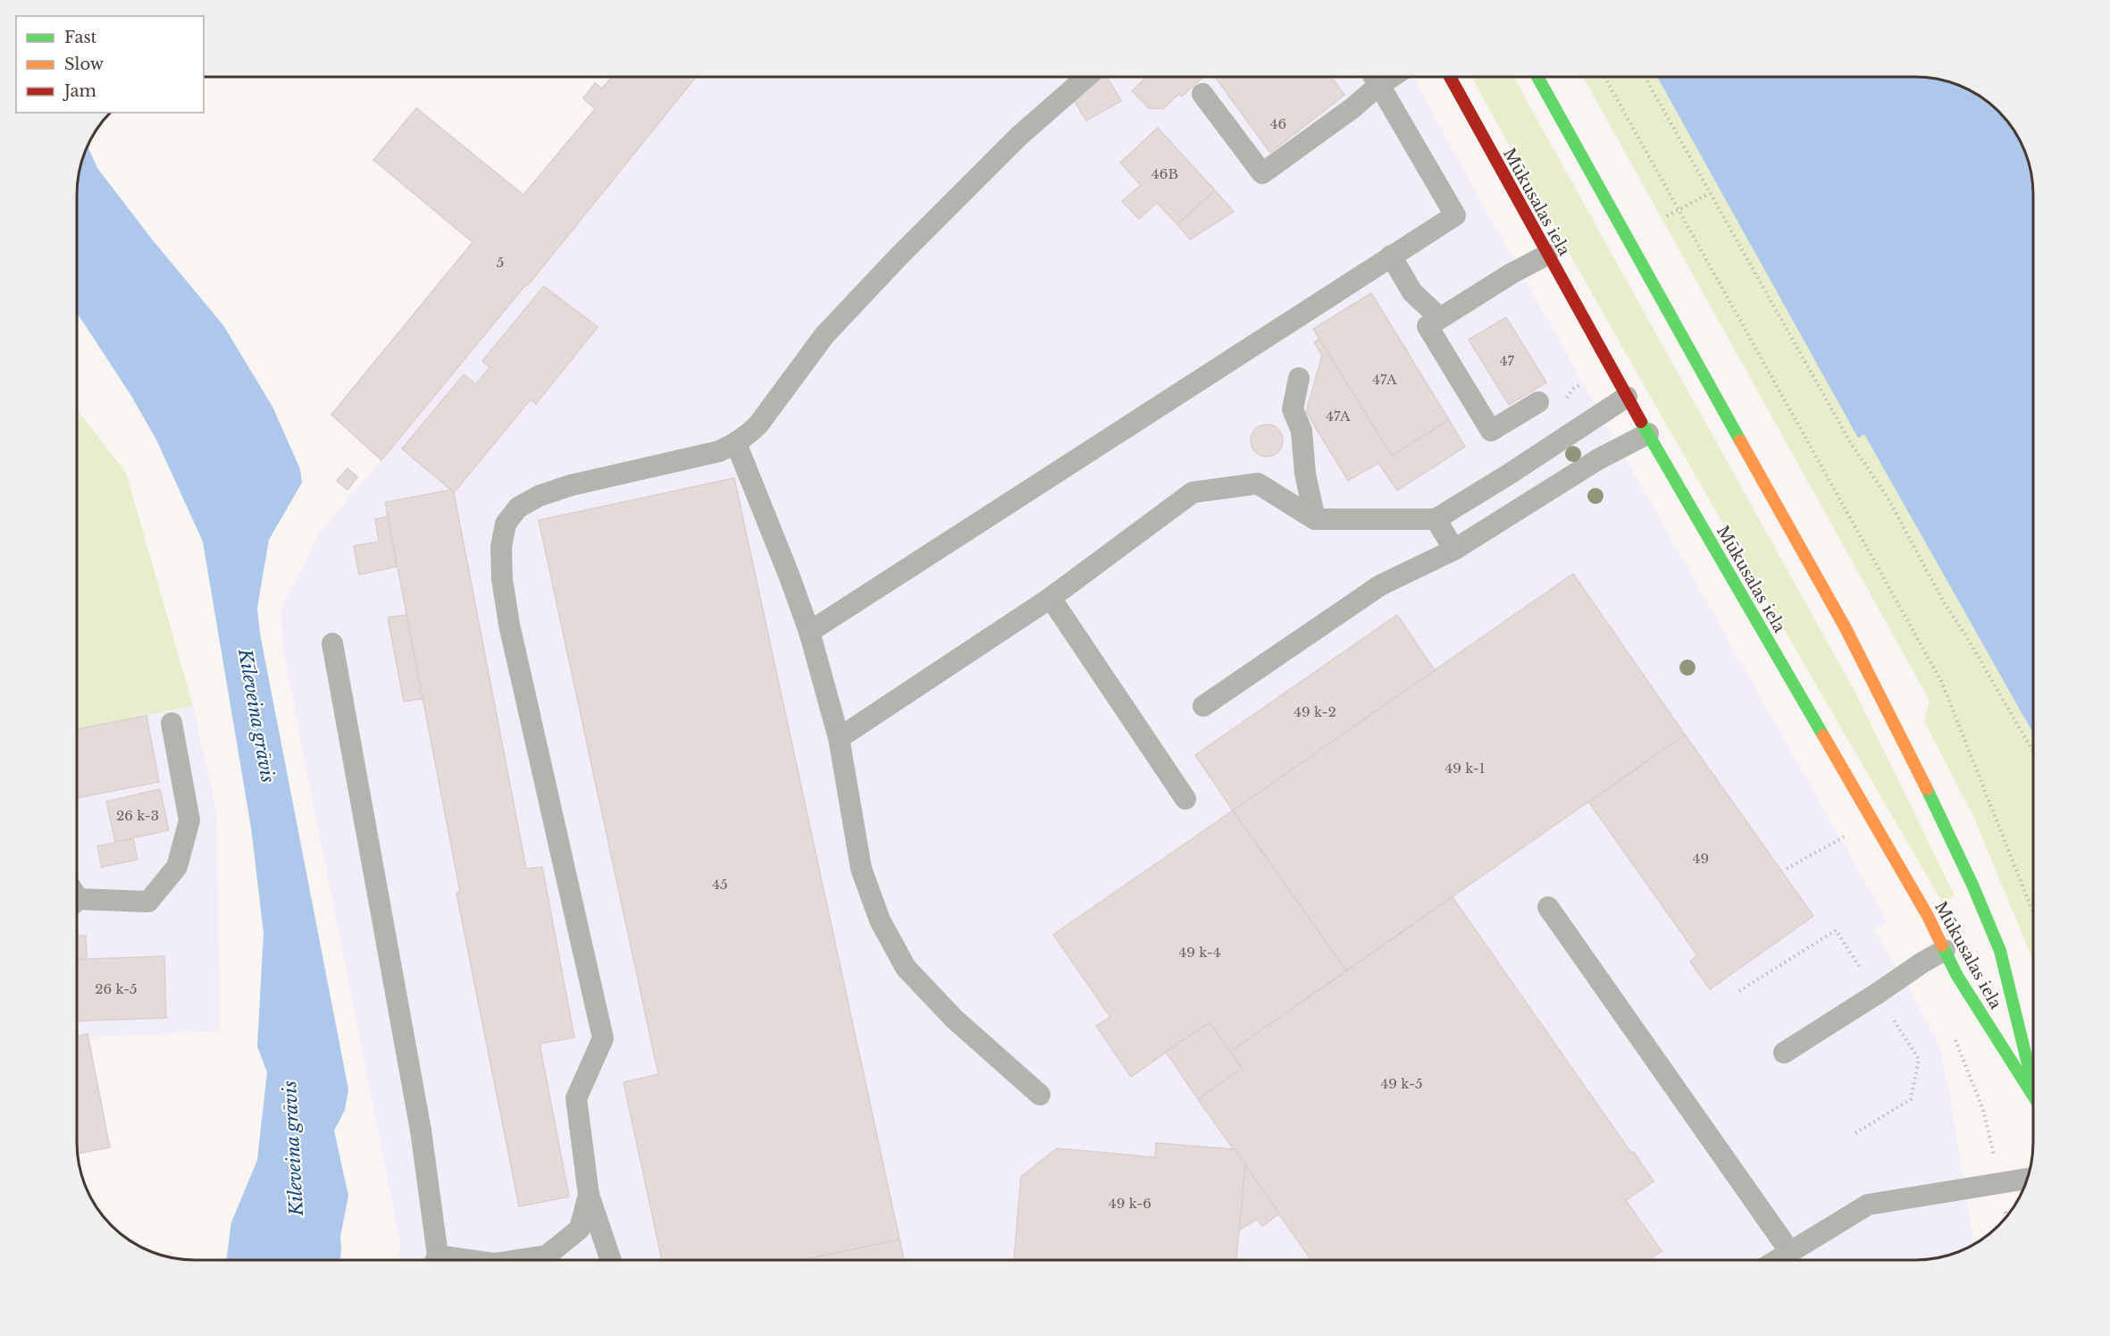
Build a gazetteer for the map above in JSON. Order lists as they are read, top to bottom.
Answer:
{
  "streets": {
    "main road": ["Mūkusalas iela"]
  },
  "water": ["Kīleveina grāvis"],
  "house_numbers": [
    "46",
    "46B",
    "5",
    "47",
    "47A",
    "47A",
    "49 k-2",
    "49 k-1",
    "26 k-3",
    "49",
    "45",
    "49 k-4",
    "26 k-5",
    "49 k-5",
    "49 k-6"
  ],
  "legend": ["Fast", "Slow", "Jam"]
}
